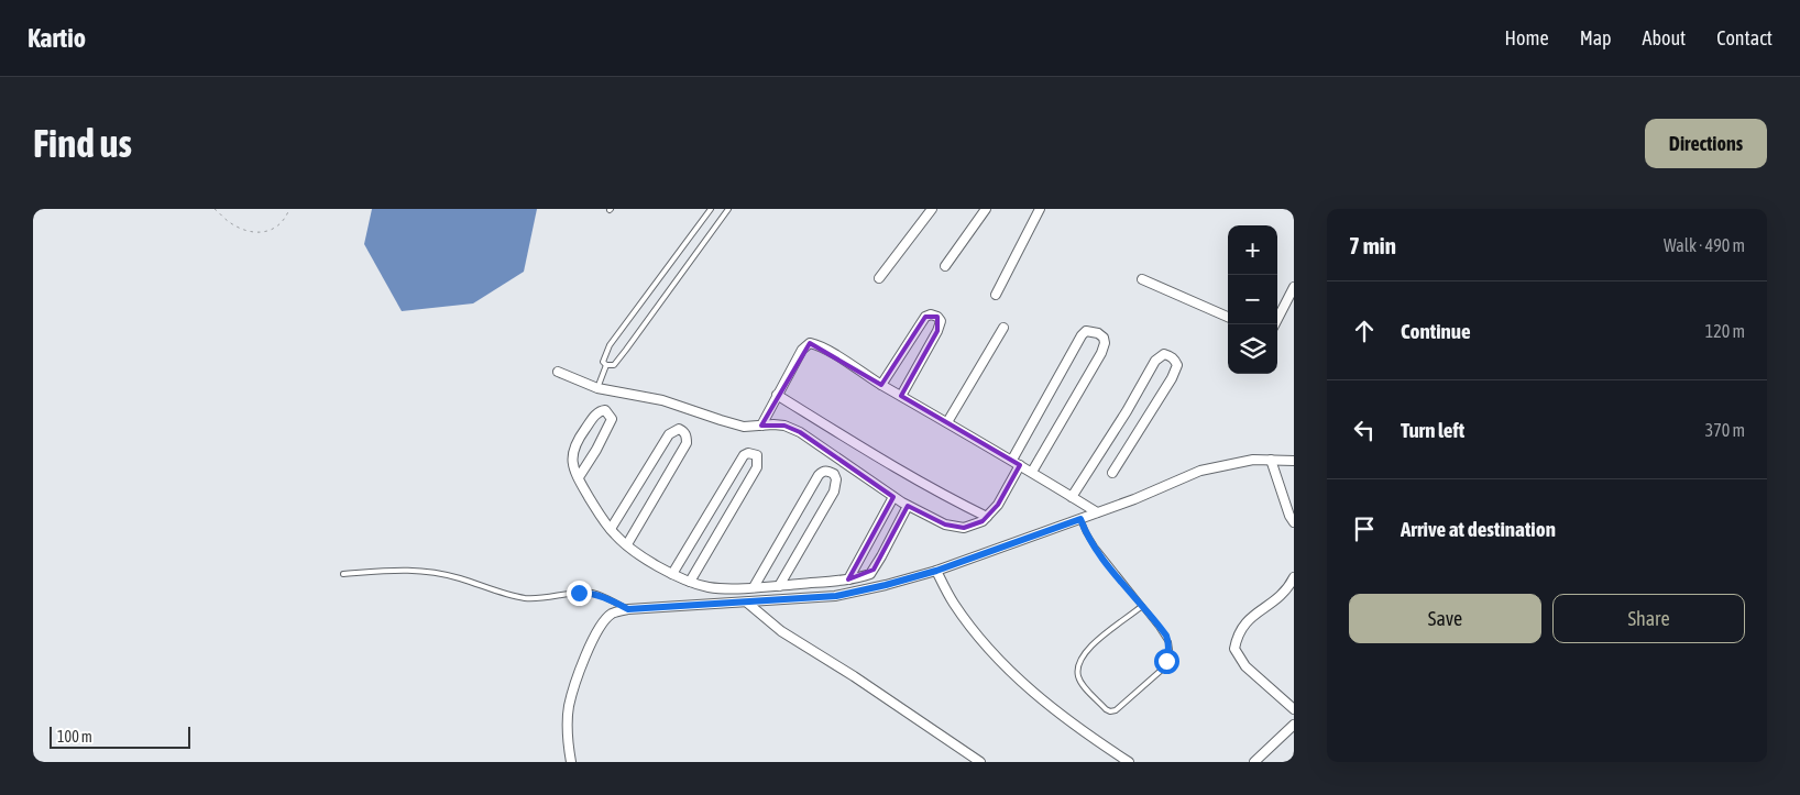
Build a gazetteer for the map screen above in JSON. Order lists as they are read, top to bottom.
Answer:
{
  "scale_bar": "100 m",
  "page": {
    "header": "Kartio",
    "nav": [
      "Home",
      "Map",
      "About",
      "Contact"
    ],
    "buttons": [
      "Directions",
      ["Save", "Share"]
    ],
    "title": "Find us",
    "heading": ["7 min", "Walk · 490 m"],
    "map_buttons": ["+", "−"],
    "list": [
      ["Continue", "120 m"],
      ["Turn left", "370 m"],
      "Arrive at destination"
    ],
    "scale": "100 m"
  }
}
